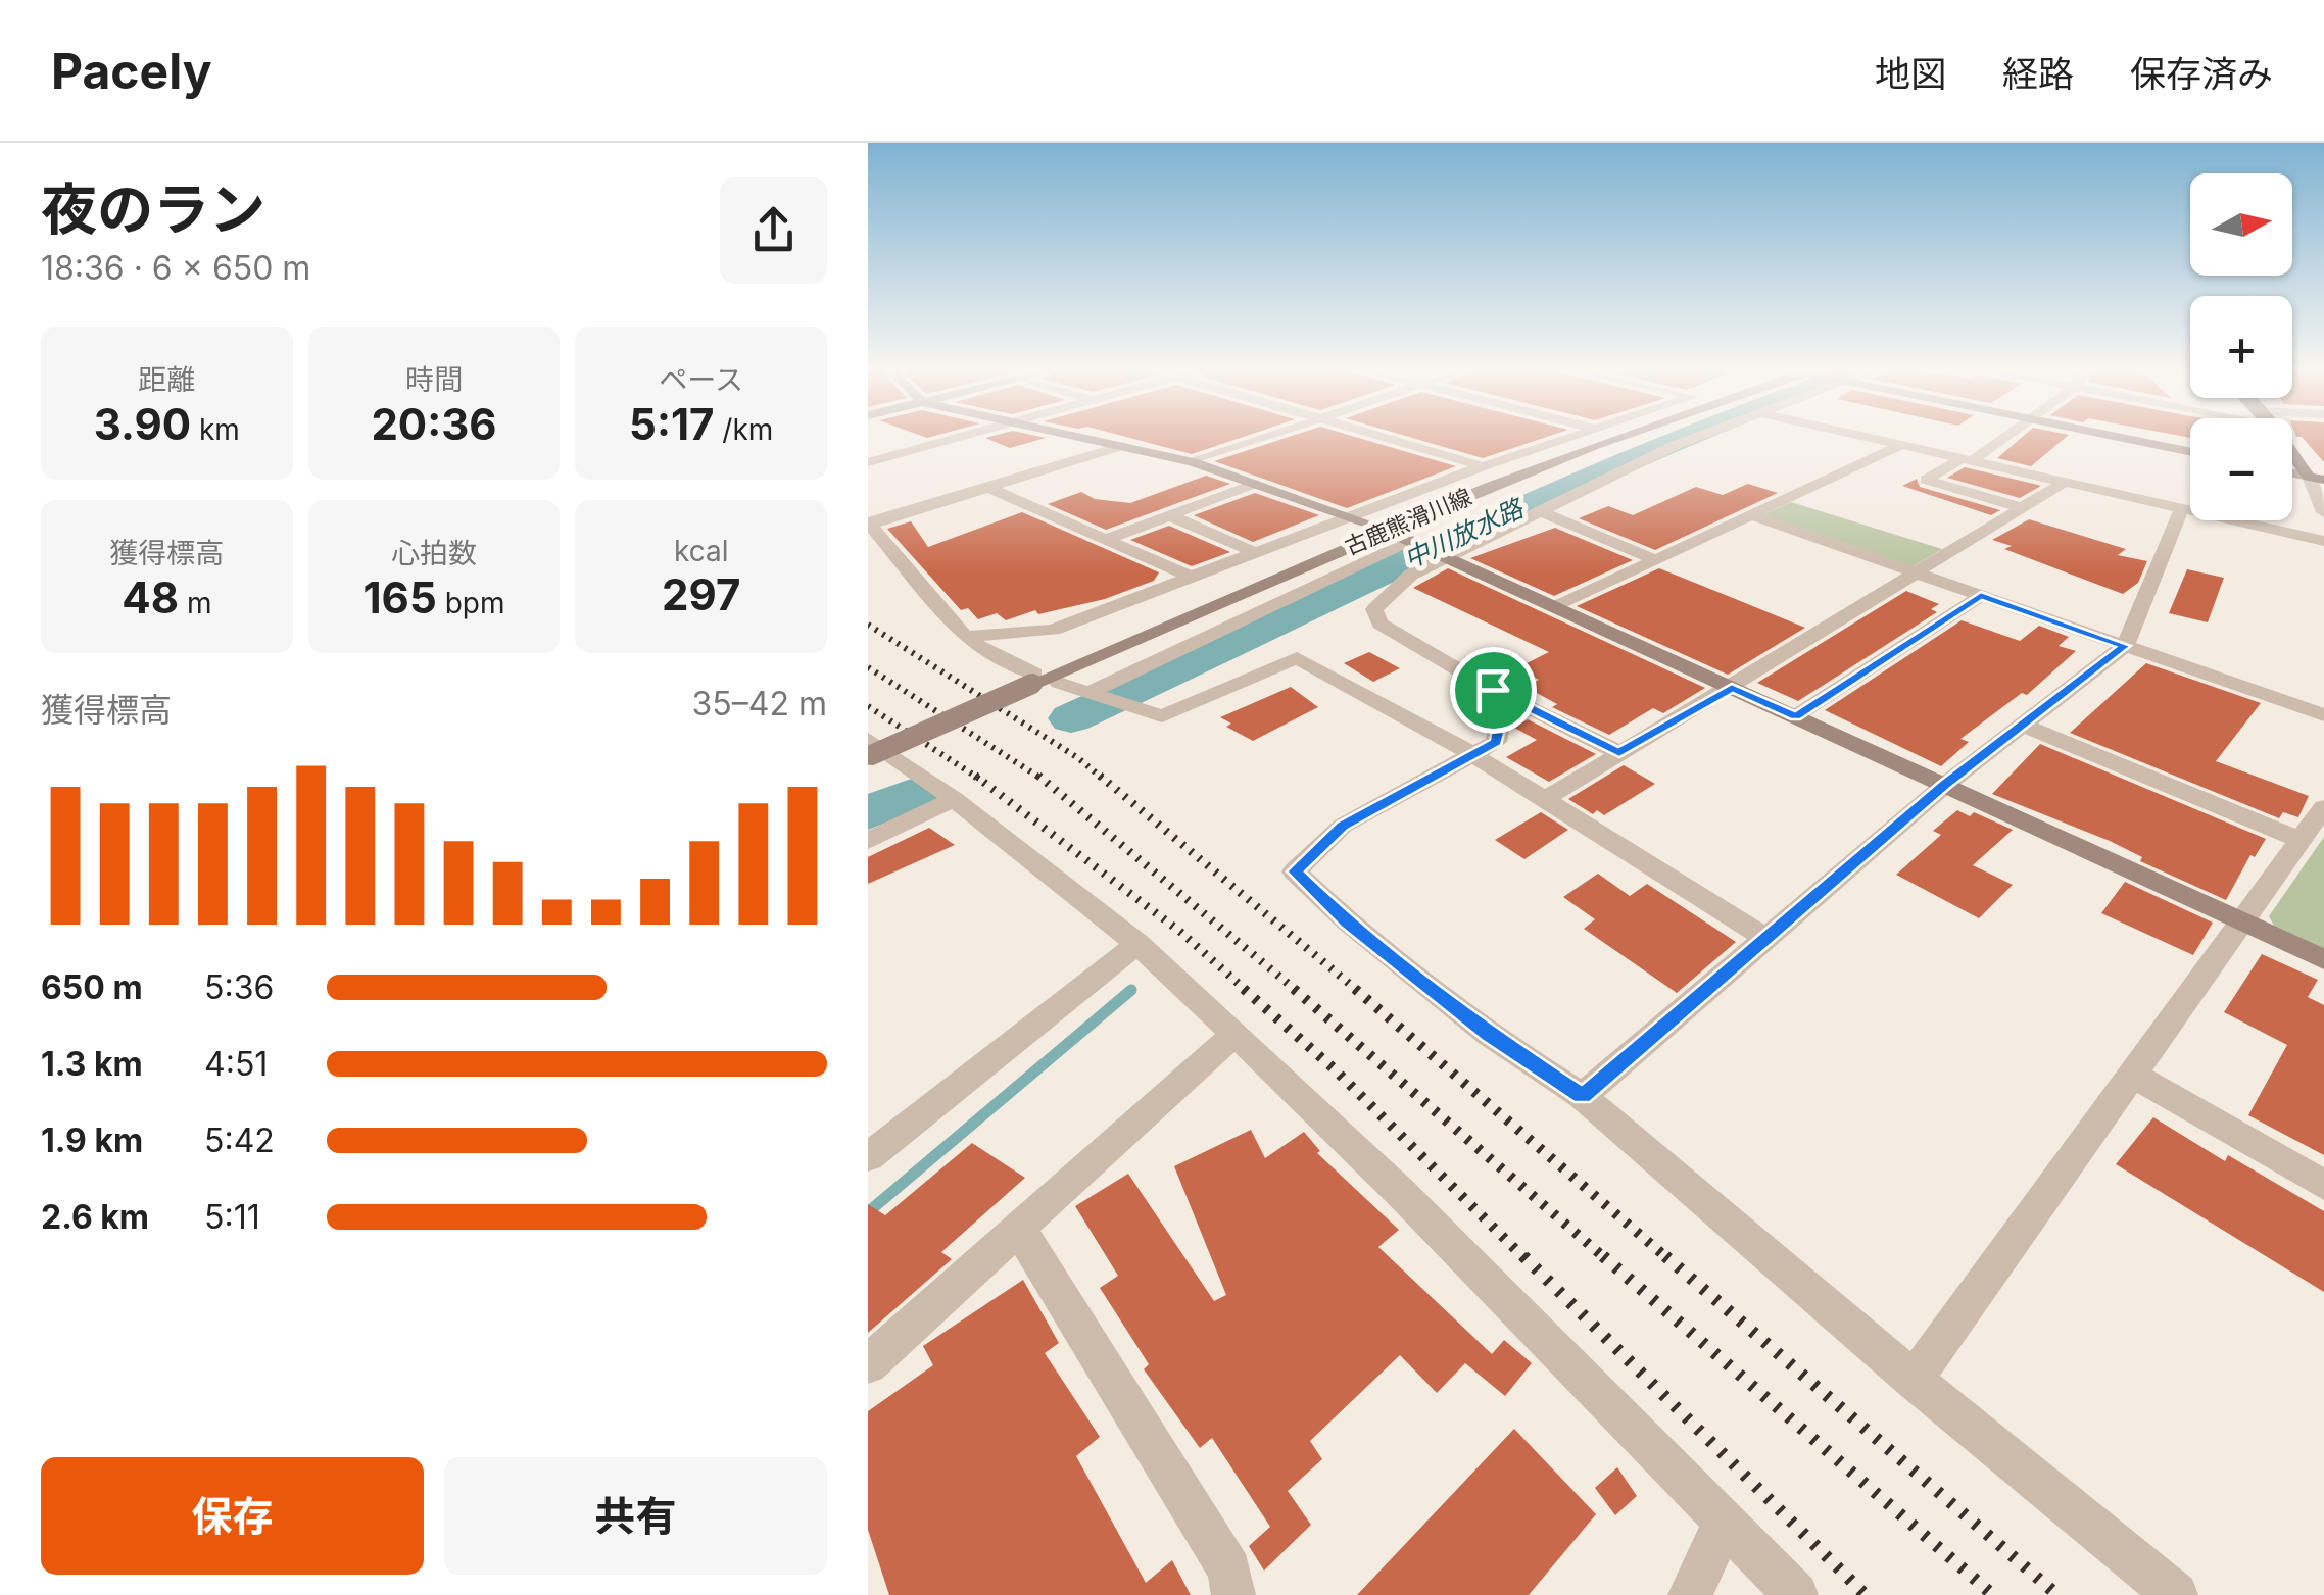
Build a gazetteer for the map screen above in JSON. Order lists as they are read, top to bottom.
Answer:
{
  "streets": {
    "main road": ["古鹿熊滑川線"]
  },
  "water": ["中川放水路"],
  "north": "right",
  "page": {
    "header": "Pacely",
    "nav": ["地図", "経路", "保存済み"],
    "heading": ["夜のラン", "18:36 · 6 × 650 m"],
    "map_buttons": ["+", "−"],
    "stats": [
      ["距離", "3.90 km"],
      ["時間", "20:36"],
      ["ペース", "5:17 /km"],
      ["獲得標高", "48 m"],
      ["心拍数", "165 bpm"],
      ["kcal", "297"]
    ],
    "chart": ["獲得標高", "35–42 m"],
    "list": [
      {
        "name": "650 m",
        "note": "5:36"
      },
      {
        "name": "1.3 km",
        "note": "4:51"
      },
      {
        "name": "1.9 km",
        "note": "5:42"
      },
      {
        "name": "2.6 km",
        "note": "5:11"
      }
    ],
    "buttons": ["保存", "共有"]
  }
}
